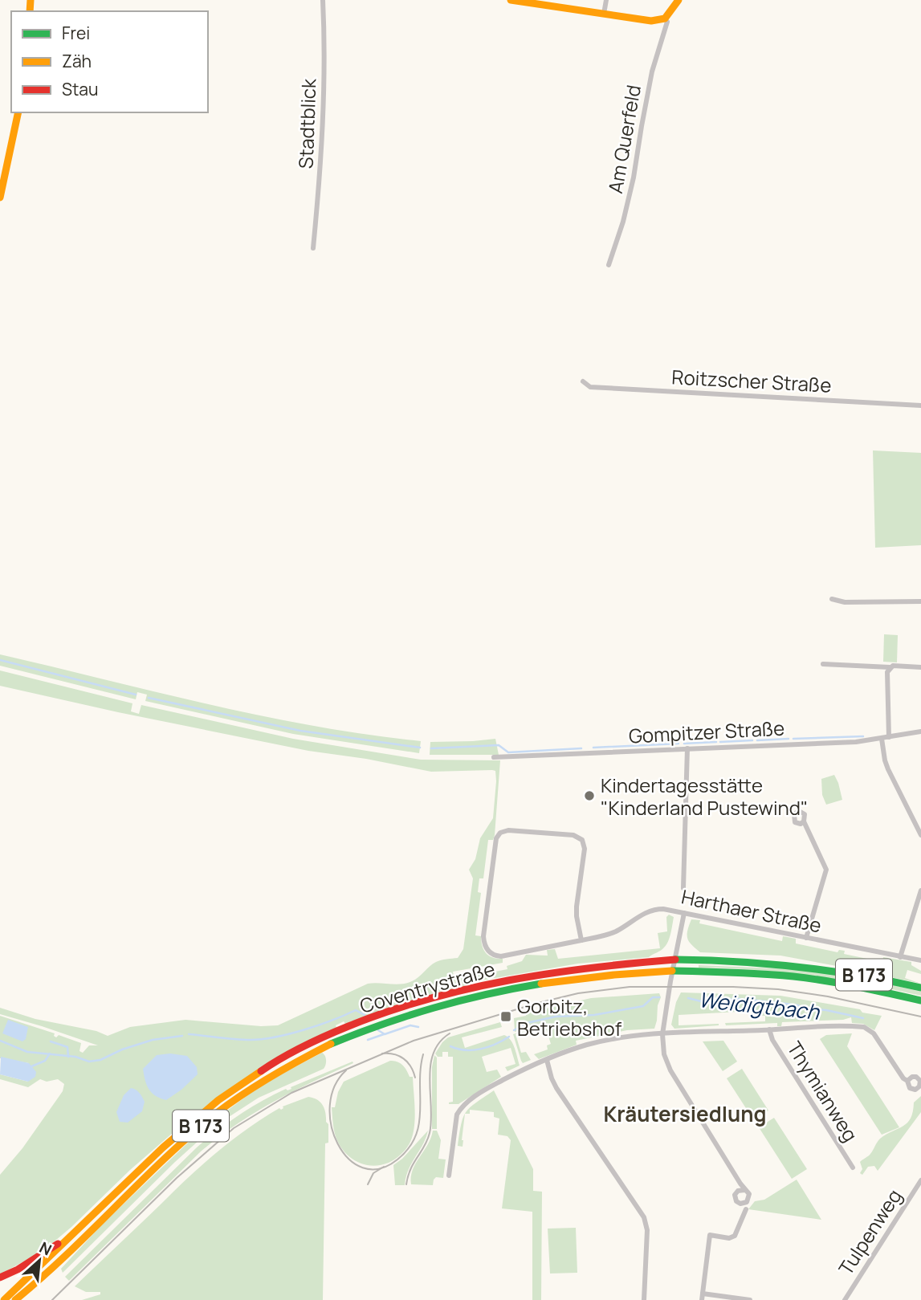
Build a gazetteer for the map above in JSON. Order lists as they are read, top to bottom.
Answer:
{
  "streets": {
    "main road": ["B 173", "Coventrystraße"],
    "street": [
      "Stadtblick",
      "Am Querfeld",
      "Roitzscher Straße",
      "Gompitzer Straße",
      "Harthaer Straße",
      "Thymianweg",
      "Tulpenweg"
    ]
  },
  "districts": ["Kräutersiedlung"],
  "water": ["Weidigtbach"],
  "places": {
    "other": ["Kindertagesstätte \"Kinderland Pustewind\""],
    "transit": ["Gorbitz, Betriebshof"]
  },
  "legend": ["Frei", "Zäh", "Stau"],
  "north": "top right"
}
